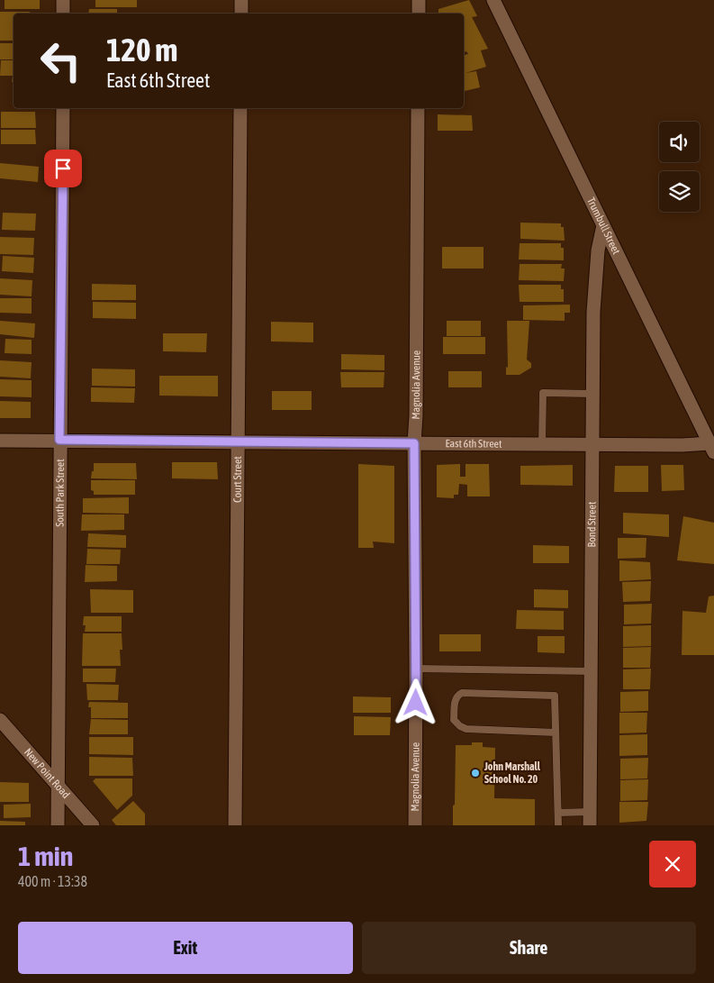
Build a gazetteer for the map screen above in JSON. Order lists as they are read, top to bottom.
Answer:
{
  "streets": {
    "street": [
      "Trumbull Street",
      "Magnolia Avenue",
      "East 6th Street",
      "Court Street",
      "South Park Street",
      "Bond Street",
      "New Point Road"
    ]
  },
  "crossings": [
    ["Trumbull Street", "East 6th Street"],
    ["Trumbull Street", "Bond Street"],
    ["Magnolia Avenue", "East 6th Street"],
    ["East 6th Street", "Court Street"],
    ["East 6th Street", "South Park Street"],
    ["East 6th Street", "Bond Street"],
    ["South Park Street", "New Point Road"]
  ],
  "places": ["John Marshall School No. 20"],
  "page": {
    "turn": ["120 m", "East 6th Street"],
    "heading": ["1 min", "400 m · 13:38"],
    "buttons": ["Exit", "Share"]
  }
}
